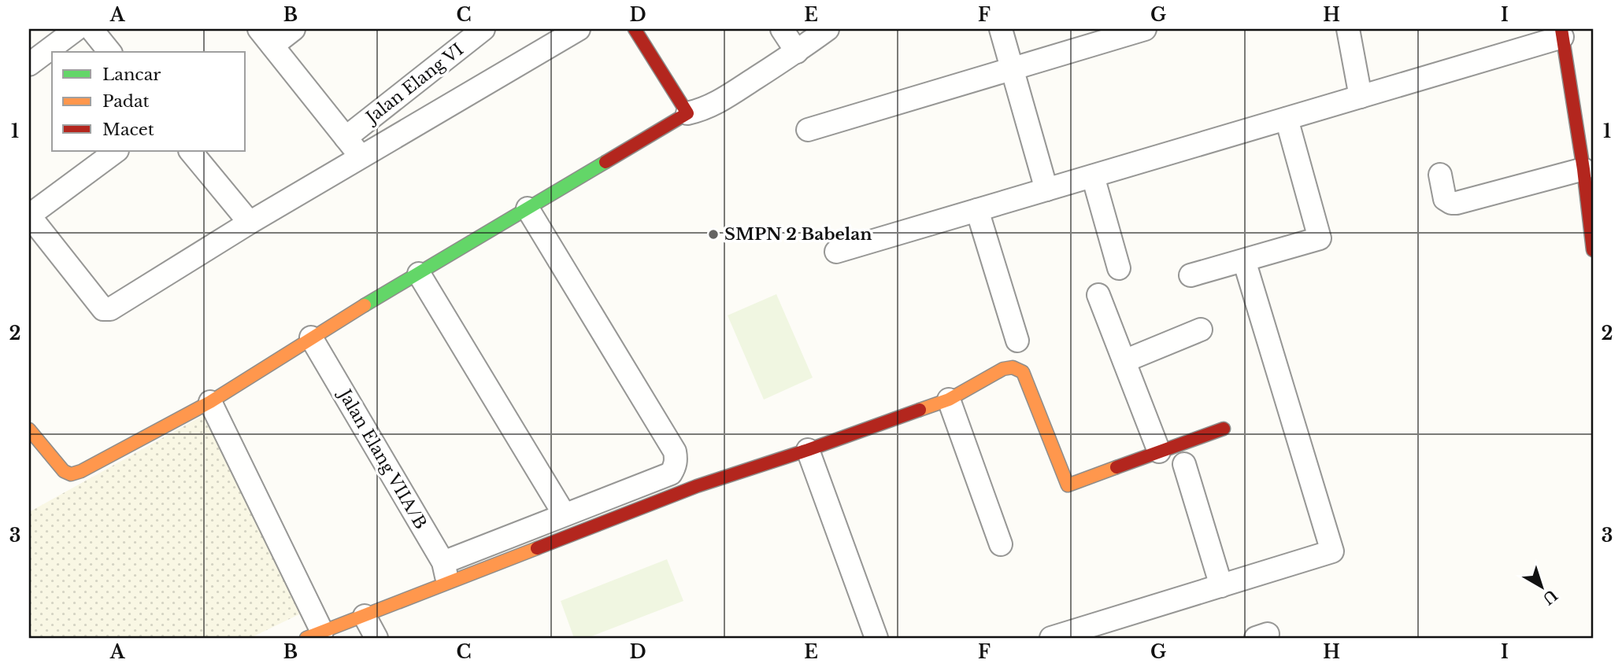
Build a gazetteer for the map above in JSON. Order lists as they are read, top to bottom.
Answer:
{
  "streets": {
    "street": ["Jalan Elang VI", "Jalan Elang VIIA/B"]
  },
  "places": ["SMPN 2 Babelan"],
  "legend": ["Lancar", "Padat", "Macet"],
  "north": "bottom right",
  "grid": {
    "columns": [
      "A",
      "B",
      "C",
      "D",
      "E",
      "F",
      "G",
      "H",
      "I"
    ],
    "rows": ["1", "2", "3"]
  }
}
